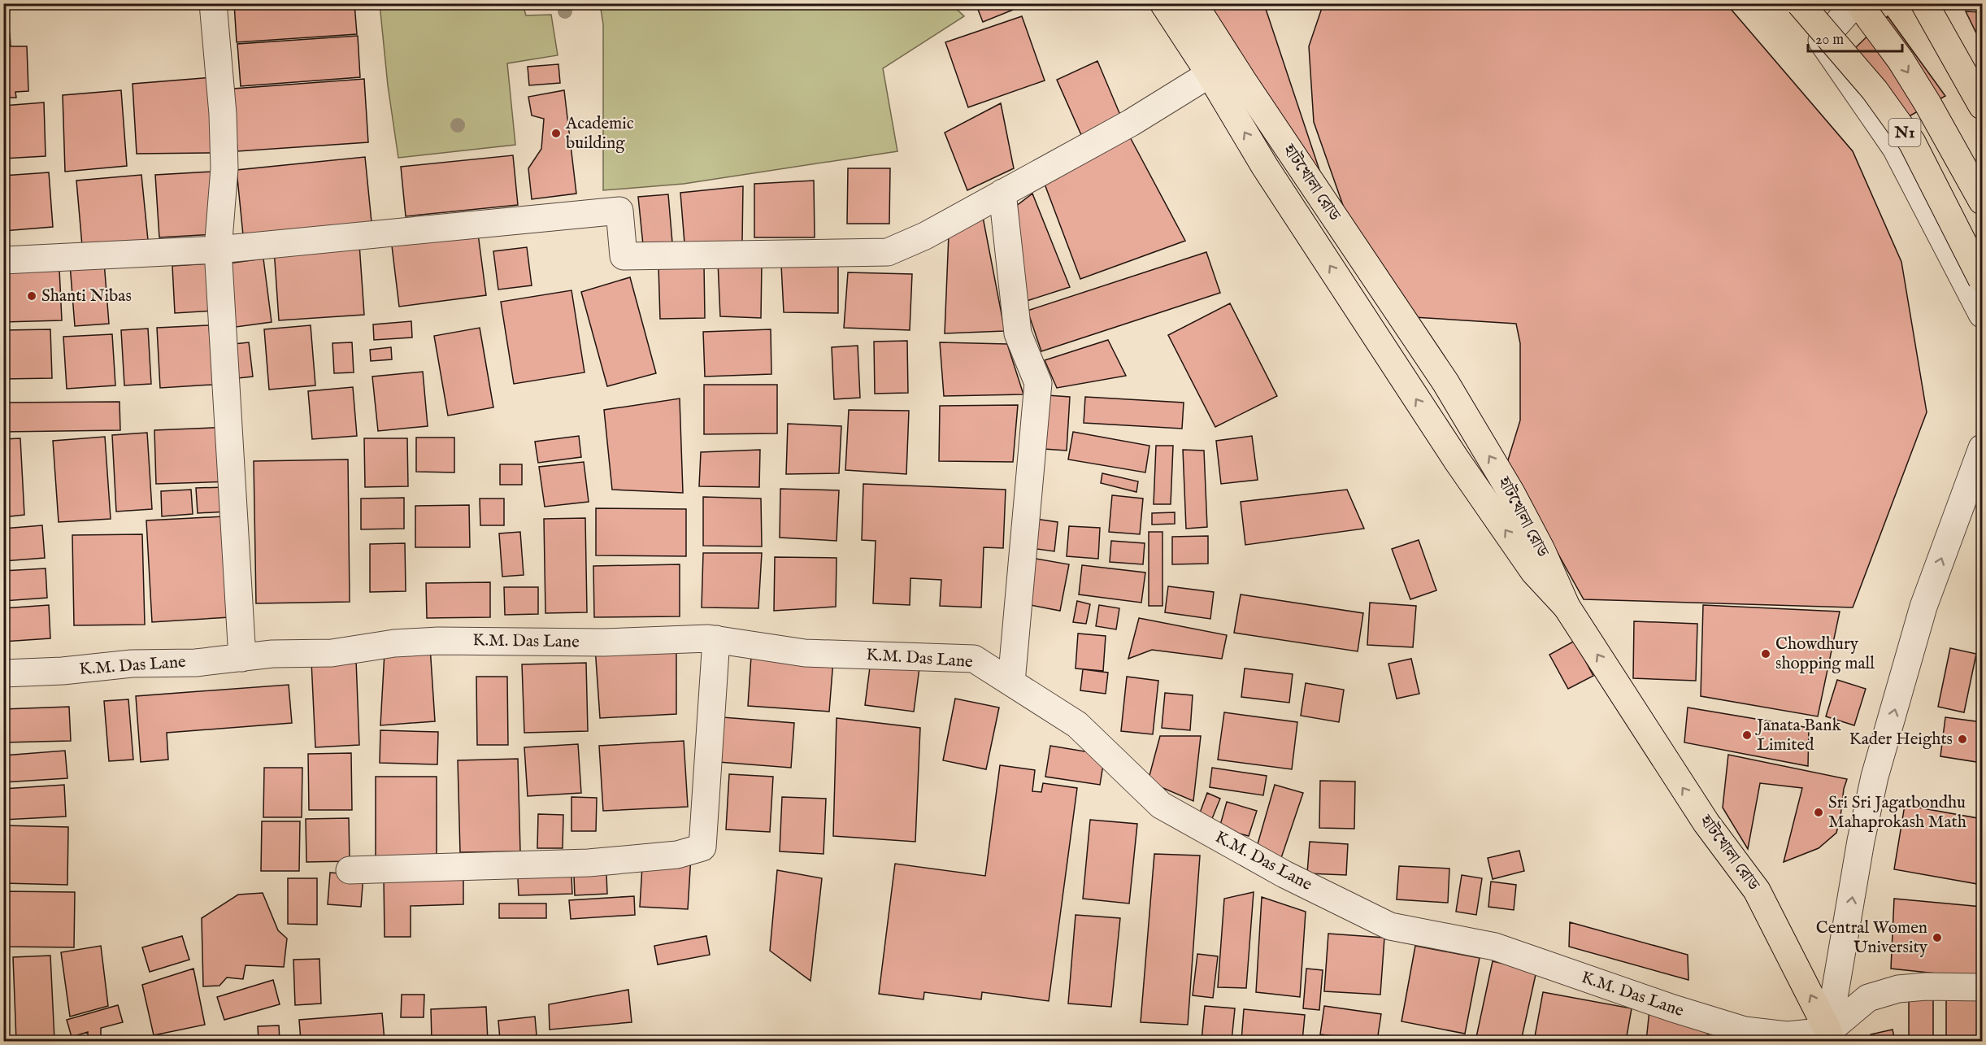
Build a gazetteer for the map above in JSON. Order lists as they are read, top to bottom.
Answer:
{
  "streets": {
    "main road": ["N1", "হাটখোলা রোড"],
    "street": ["K.M. Das Lane"]
  },
  "crossings": [
    ["হাটখোলা রোড", "K.M. Das Lane"]
  ],
  "places": [
    "Academic building",
    "Shanti Nibas",
    "Chowdhury shopping mall",
    "Janata Bank Limited",
    "Kader Heights",
    "Sri Sri Jagatbondhu Mahaprokash Math",
    "Central Women University"
  ],
  "scale_bar": "20 m"
}
